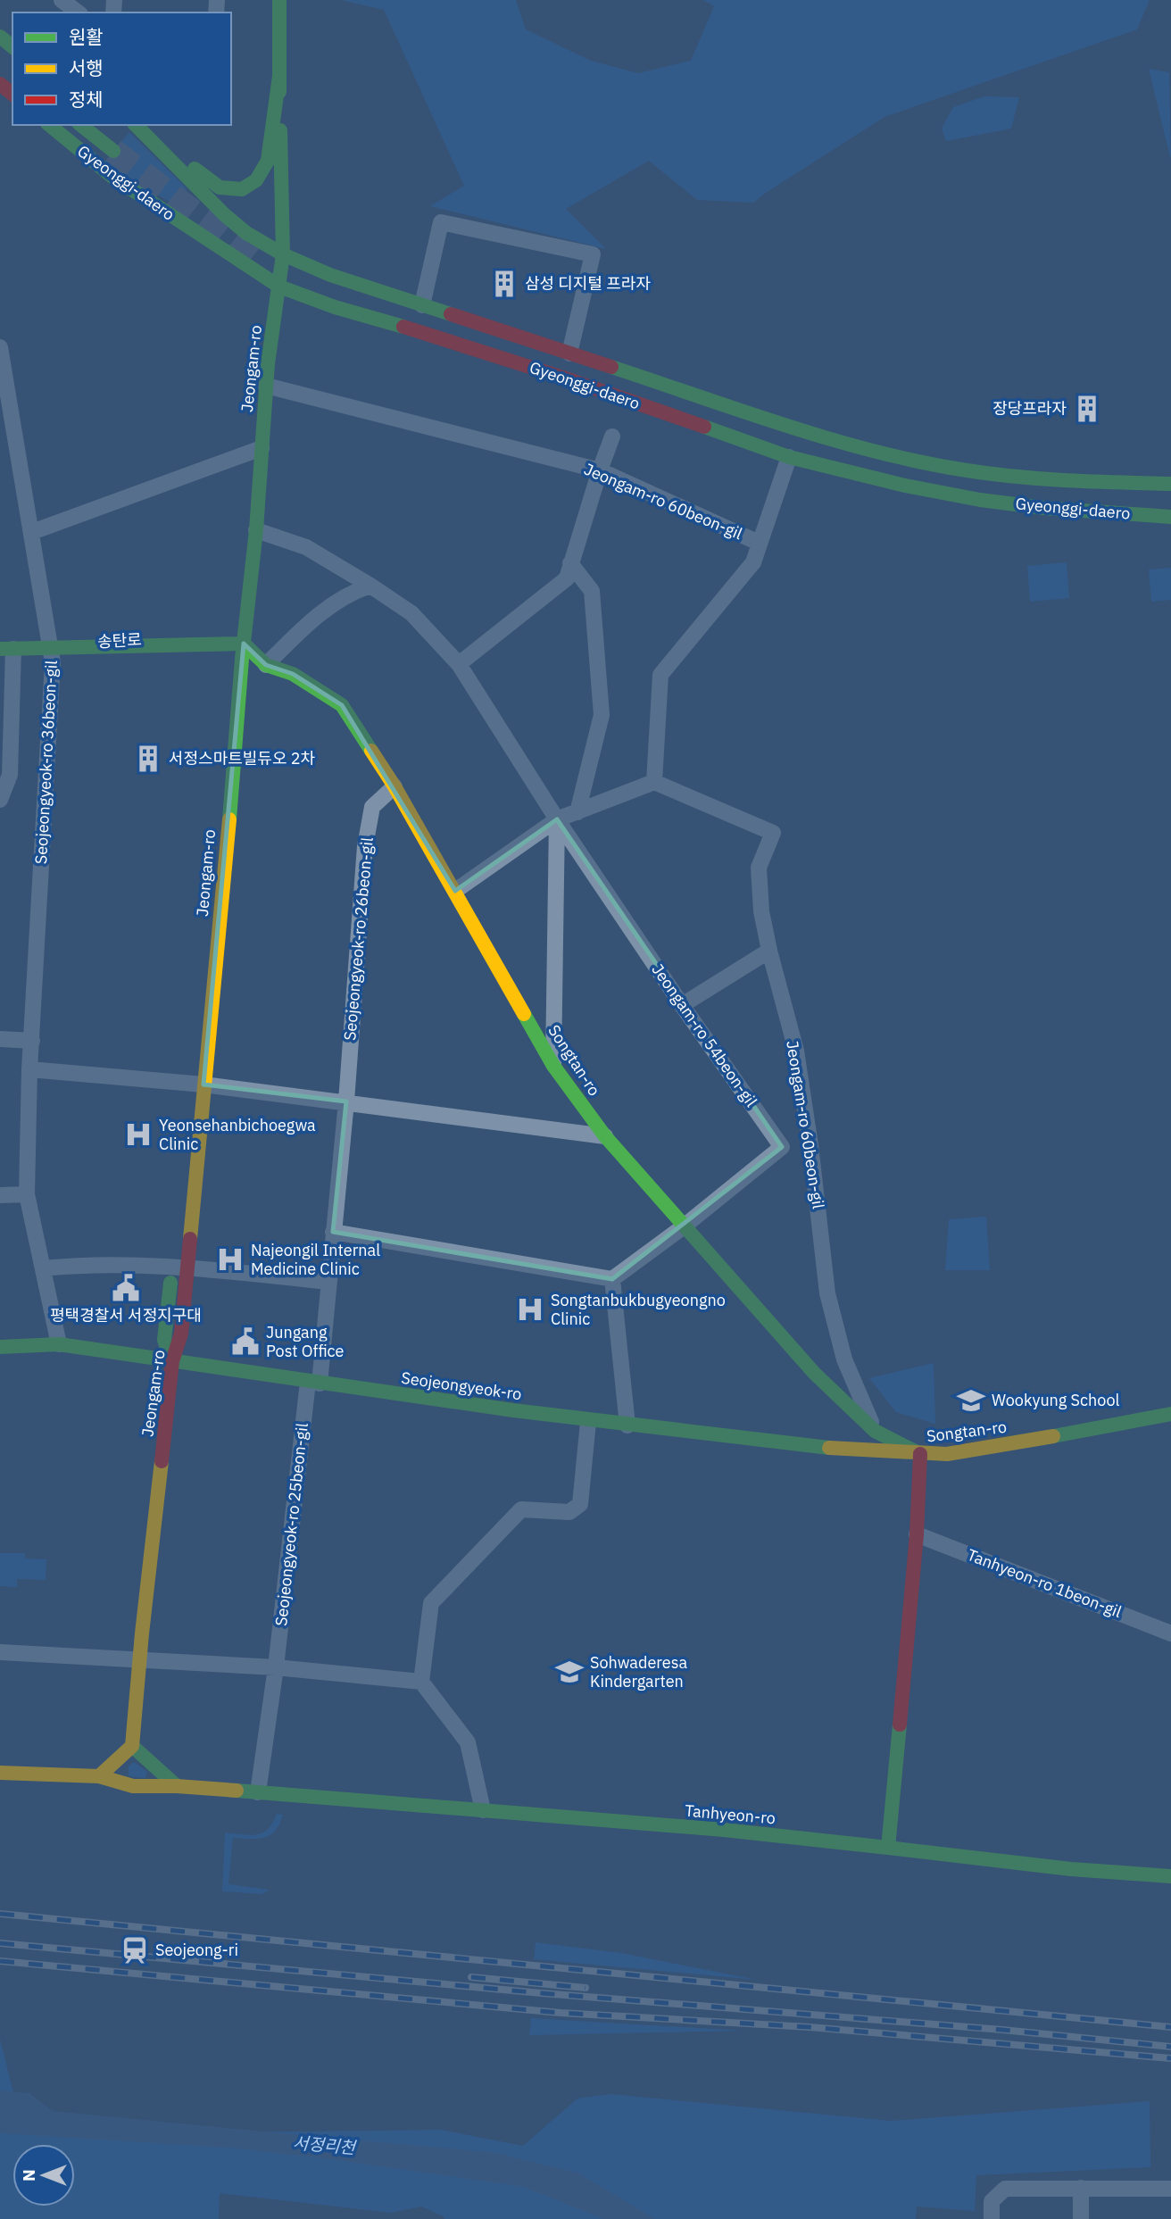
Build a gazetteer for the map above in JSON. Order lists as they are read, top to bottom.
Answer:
{
  "streets": {
    "street": [
      "Gyeonggi-daero",
      "Jeongam-ro",
      "Jeongam-ro 60beon-gil",
      "송탄로",
      "Seojeongyeok-ro 36beon-gil",
      "Seojeongyeok-ro 26beon-gil",
      "Jeongam-ro 54beon-gil",
      "Songtan-ro",
      "Seojeongyeok-ro",
      "Seojeongyeok-ro 25beon-gil",
      "Tanhyeon-ro 1beon-gil",
      "Tanhyeon-ro"
    ]
  },
  "crossings": [
    ["Gyeonggi-daero", "Jeongam-ro"],
    ["Jeongam-ro", "Jeongam-ro 60beon-gil"],
    ["Jeongam-ro", "송탄로"],
    ["Jeongam-ro", "Jeongam-ro 54beon-gil"],
    ["Jeongam-ro", "Songtan-ro"],
    ["Jeongam-ro", "Seojeongyeok-ro"],
    ["Jeongam-ro 60beon-gil", "Songtan-ro"],
    ["송탄로", "Seojeongyeok-ro 36beon-gil"],
    ["송탄로", "Songtan-ro"],
    ["Seojeongyeok-ro 36beon-gil", "Seojeongyeok-ro"],
    ["Seojeongyeok-ro 26beon-gil", "Songtan-ro"],
    ["Seojeongyeok-ro 26beon-gil", "Seojeongyeok-ro"],
    ["Seojeongyeok-ro 26beon-gil", "Seojeongyeok-ro 25beon-gil"],
    ["Jeongam-ro 54beon-gil", "Songtan-ro"],
    ["Songtan-ro", "Seojeongyeok-ro"],
    ["Seojeongyeok-ro", "Seojeongyeok-ro 25beon-gil"],
    ["Seojeongyeok-ro 25beon-gil", "Tanhyeon-ro"]
  ],
  "water": ["서정리천"],
  "places": {
    "building": ["삼성 디지털 프라자", "장당프라자", "서정스마트빌듀오 2차"],
    "hospital": ["Yeonsehanbichoegwa Clinic", "Najeongil Internal Medicine Clinic", "Songtanbukbugyeongno Clinic"],
    "public building": ["평택경찰서 서정지구대", "Jungang Post Office"],
    "school or university": ["Wookyung School", "Sohwaderesa Kindergarten"],
    "station": ["Seojeong-ri"]
  },
  "legend": ["원활", "서행", "정체"],
  "north": "left"
}
